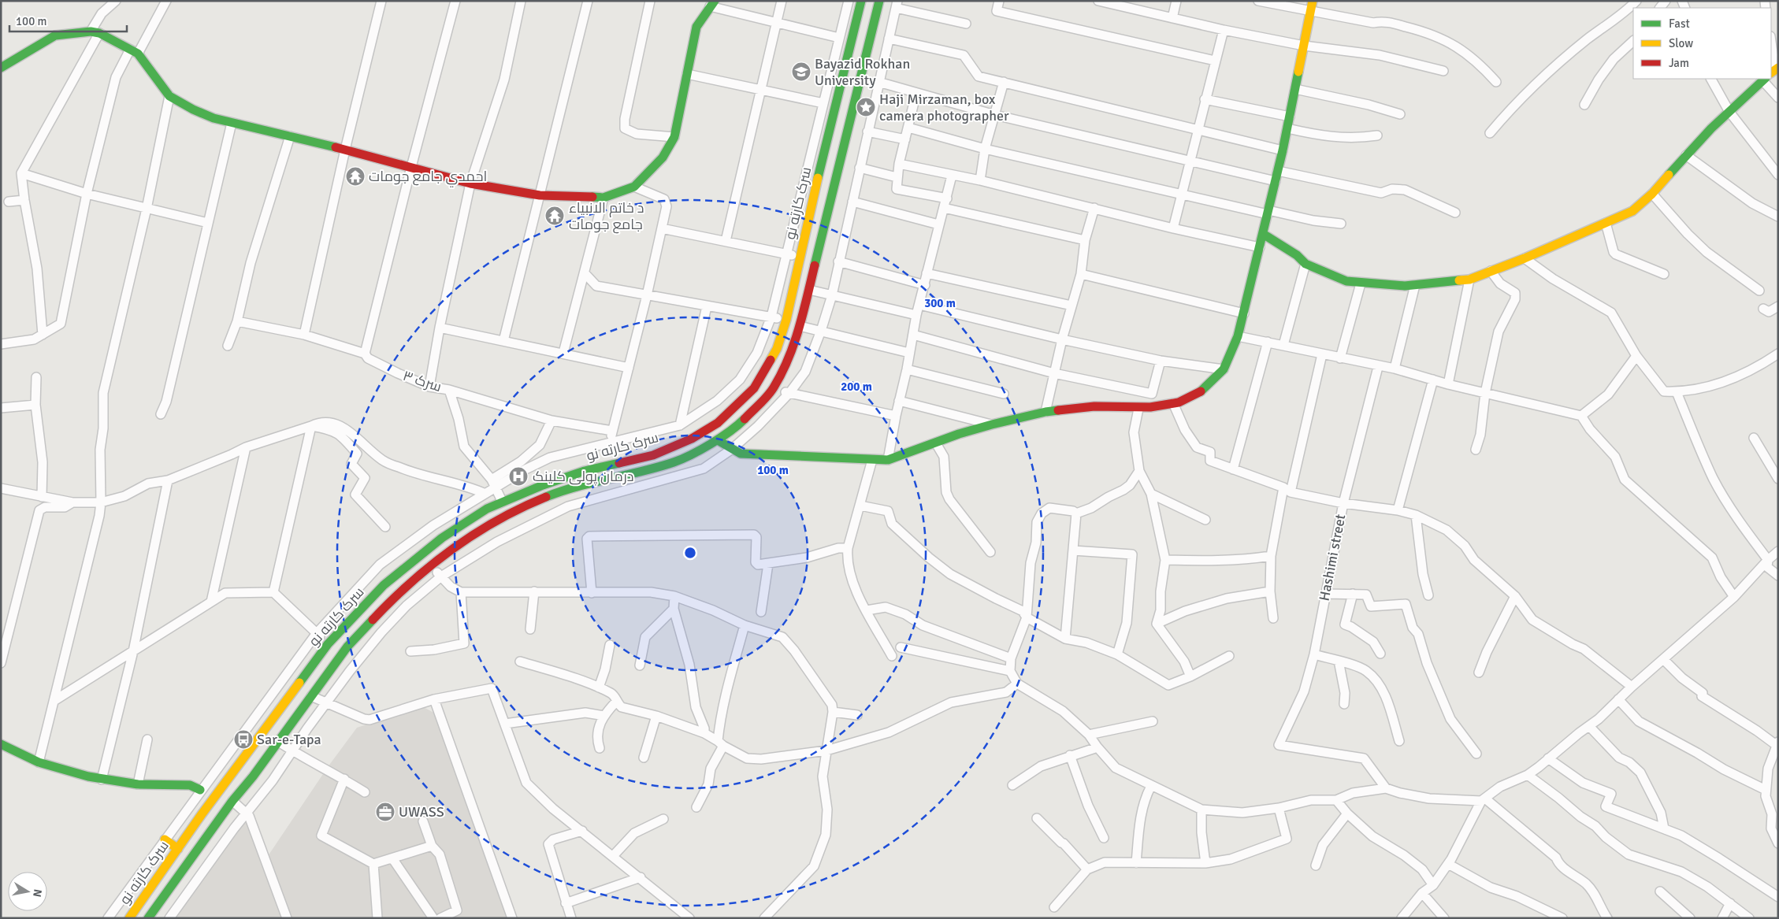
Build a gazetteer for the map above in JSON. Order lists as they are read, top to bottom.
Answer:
{
  "streets": {
    "main road": ["سرک کارته نو"],
    "street": ["سرک ۳", "Hashimi street"]
  },
  "places": {
    "school or university": ["Bayazid Rokhan University"],
    "place": ["Haji Mirzaman, box camera photographer"],
    "temple": ["احمدي جامع جومات", "د خاتم الانبیاء جامع جومات"],
    "hospital": ["درمان پولی کلینک"],
    "bus stop": ["Sar-e-Tapa"],
    "office": ["UWASS"]
  },
  "legend": ["Fast", "Slow", "Jam"],
  "scale_bar": "100 m",
  "north": "right",
  "rings": ["300 m", "200 m", "100 m"]
}
